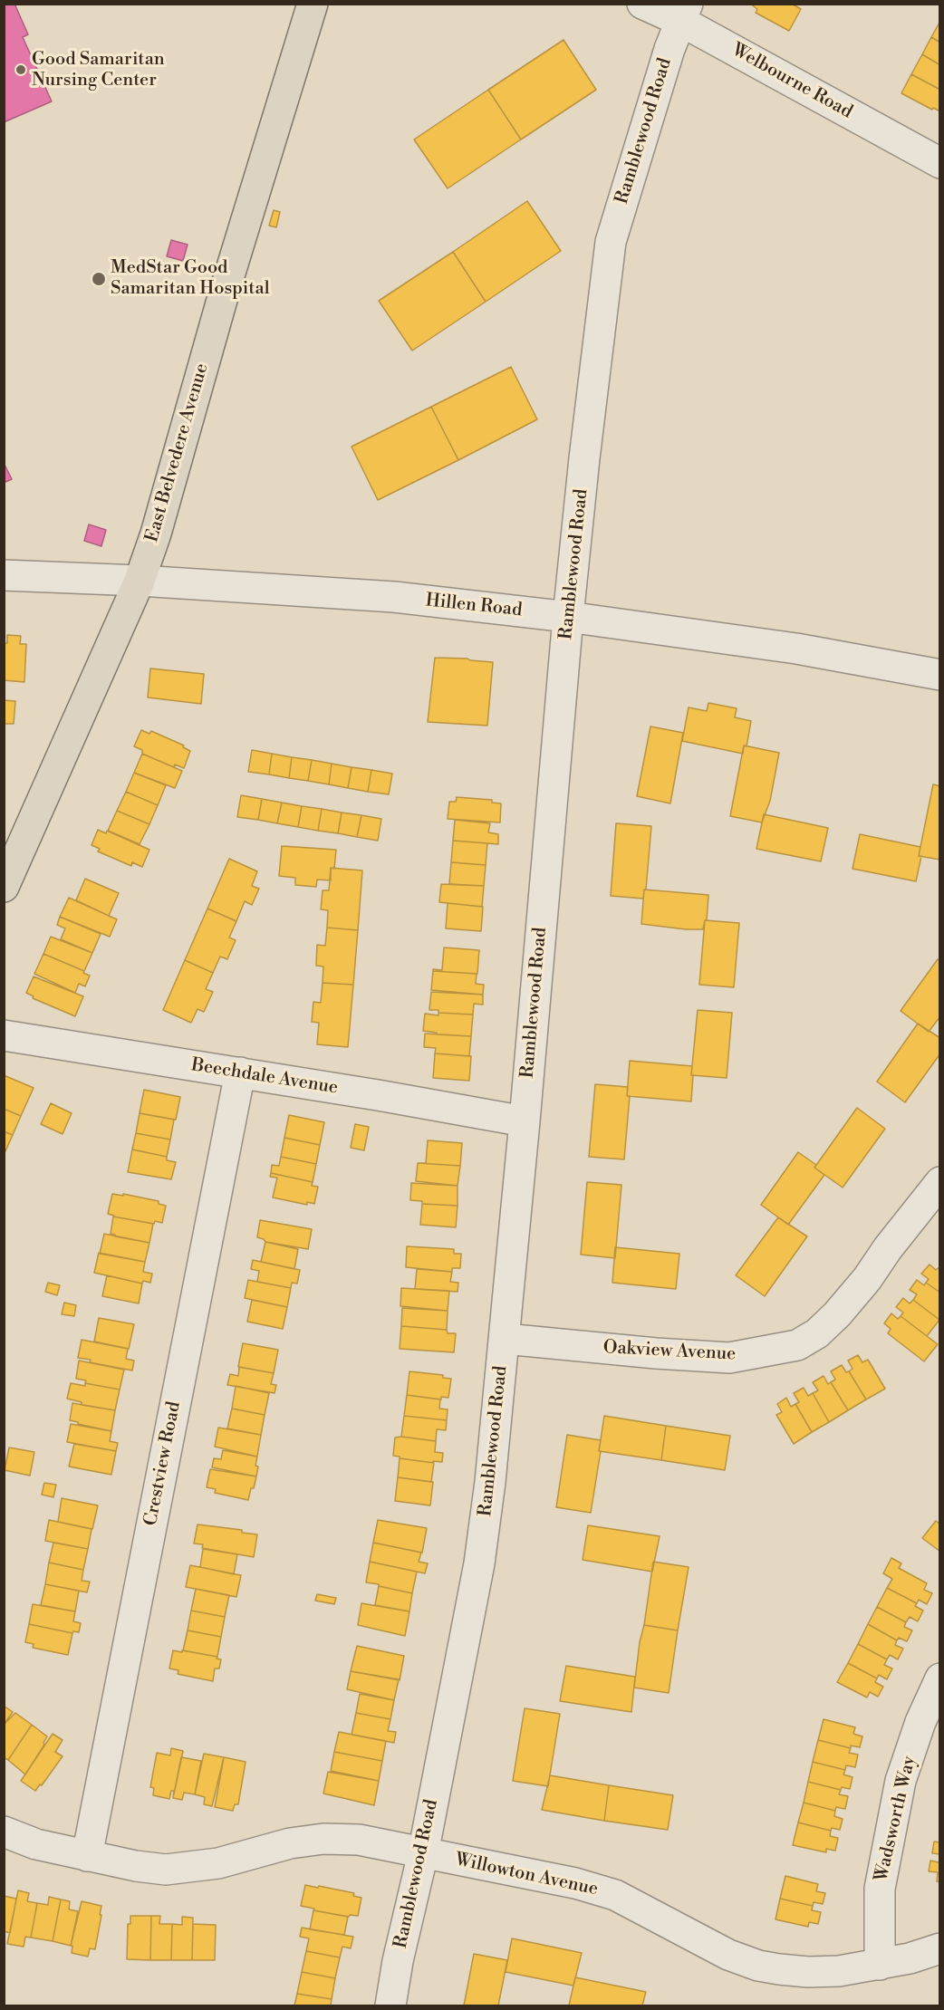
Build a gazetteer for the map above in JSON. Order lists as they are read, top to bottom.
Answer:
{
  "streets": {
    "main road": ["East Belvedere Avenue"],
    "street": [
      "Welbourne Road",
      "Ramblewood Road",
      "Hillen Road",
      "Beechdale Avenue",
      "Oakview Avenue",
      "Crestview Road",
      "Wadsworth Way",
      "Willowton Avenue"
    ]
  },
  "crossings": [
    ["Welbourne Road", "Ramblewood Road"],
    ["Ramblewood Road", "Hillen Road"],
    ["Ramblewood Road", "Beechdale Avenue"],
    ["Ramblewood Road", "Oakview Avenue"],
    ["Ramblewood Road", "Willowton Avenue"],
    ["East Belvedere Avenue", "Hillen Road"],
    ["Beechdale Avenue", "Crestview Road"],
    ["Crestview Road", "Willowton Avenue"],
    ["Wadsworth Way", "Willowton Avenue"]
  ],
  "places": ["Good Samaritan Nursing Center", "MedStar Good Samaritan Hospital"]
}
